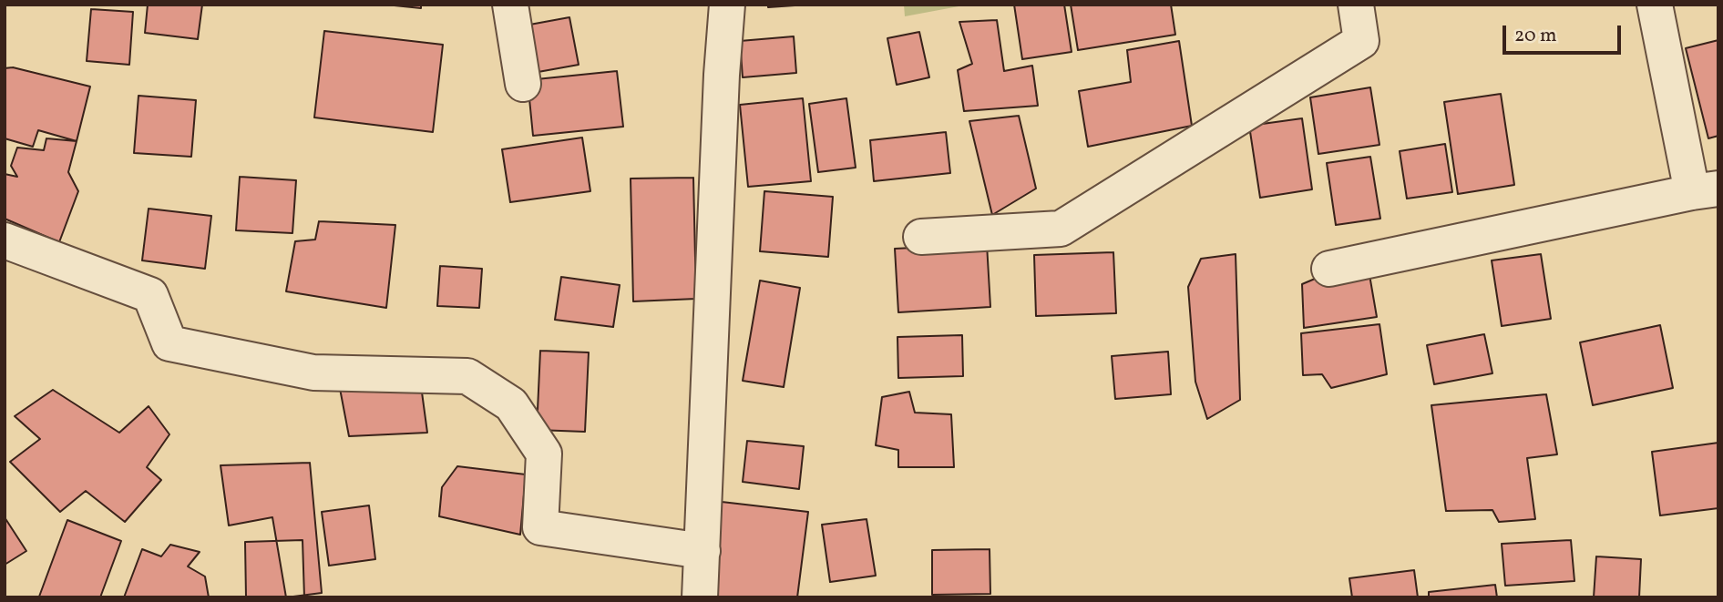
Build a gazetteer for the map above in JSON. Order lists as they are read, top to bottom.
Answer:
{
  "scale_bar": "20 m"
}
